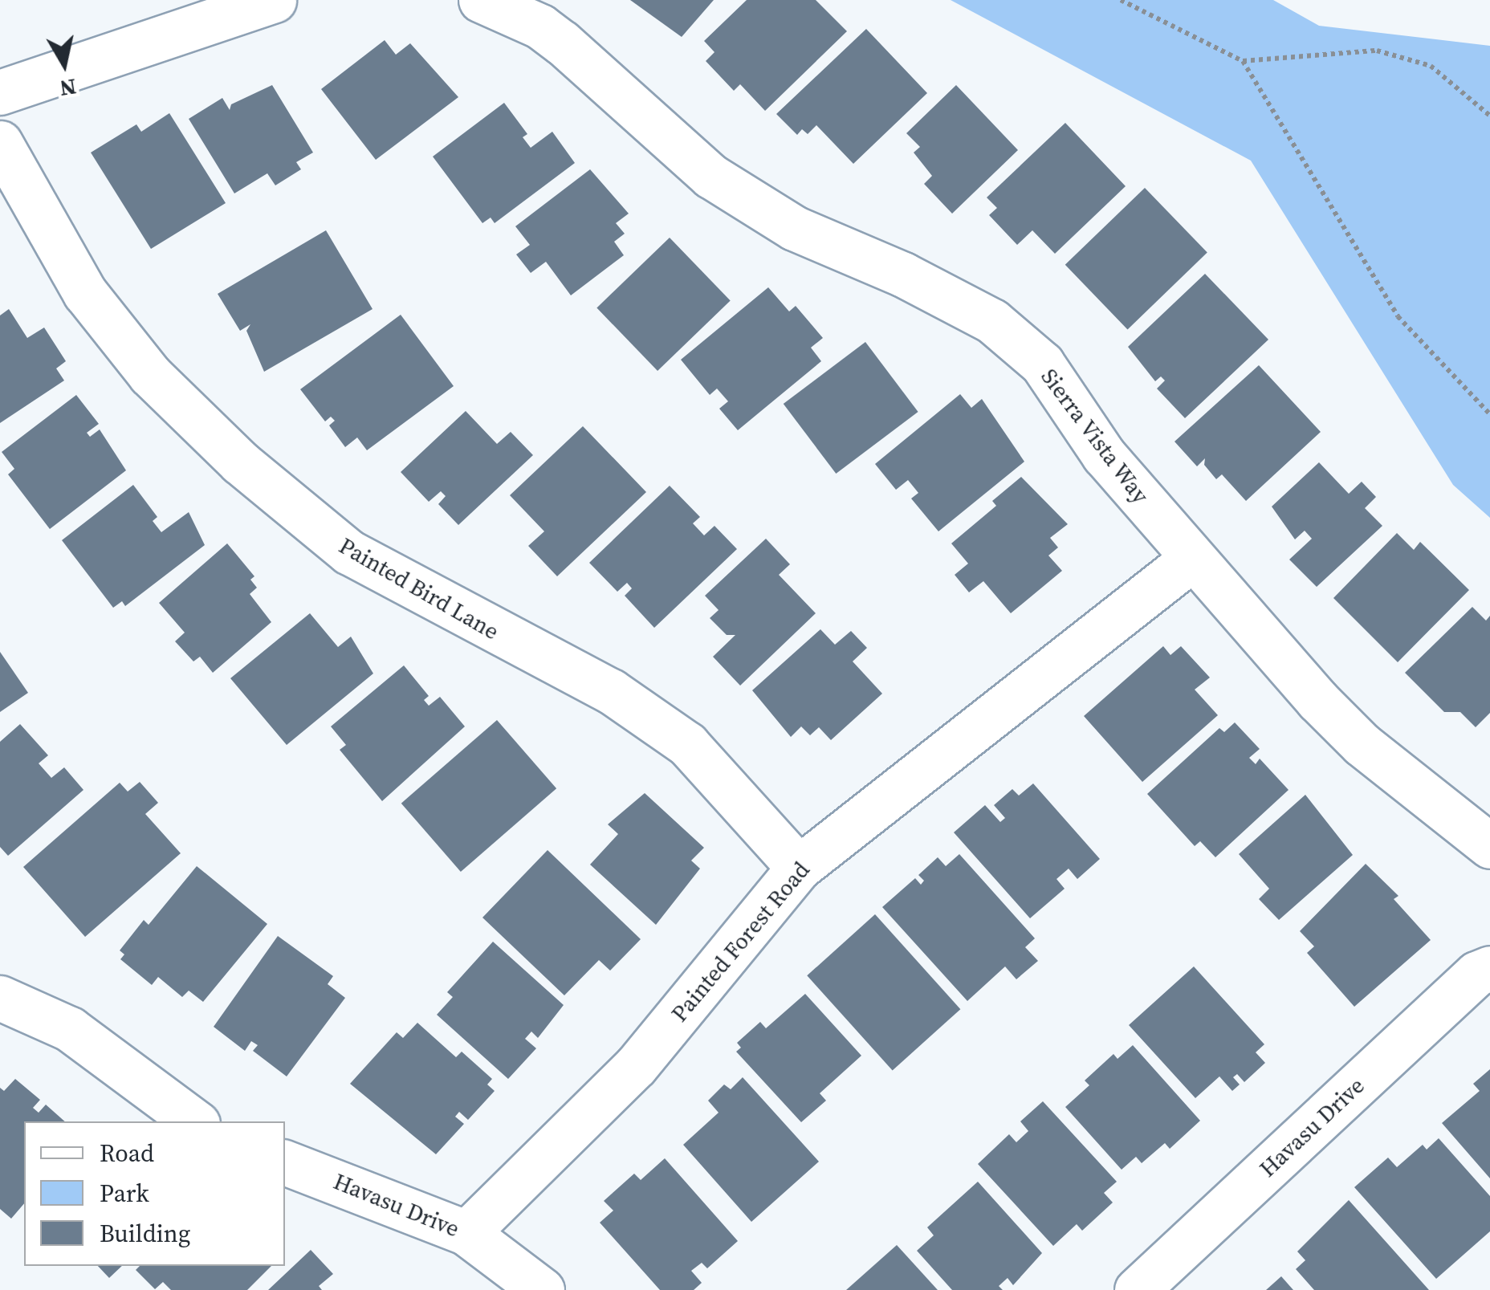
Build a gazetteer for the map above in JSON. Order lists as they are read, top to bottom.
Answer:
{
  "streets": {
    "street": [
      "Sierra Vista Way",
      "Painted Bird Lane",
      "Painted Forest Road",
      "Havasu Drive"
    ]
  },
  "crossings": [
    ["Sierra Vista Way", "Painted Forest Road"],
    ["Painted Bird Lane", "Painted Forest Road"],
    ["Painted Forest Road", "Havasu Drive"]
  ],
  "legend": ["Road", "Park", "Building"],
  "north": "bottom"
}
